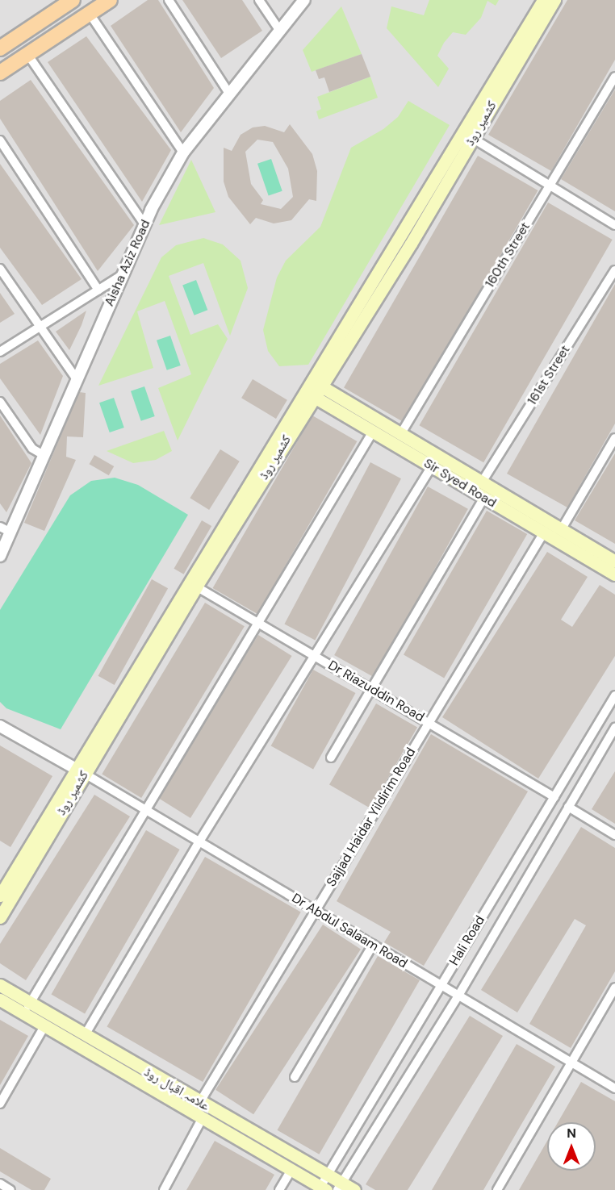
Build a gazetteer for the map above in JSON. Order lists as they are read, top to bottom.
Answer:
{
  "streets": {
    "main road": ["کشمیر روڈ", "Sir Syed Road", "علامہ اقبال روڈ"],
    "street": [
      "160th Street",
      "Aisha Aziz Road",
      "161st Street",
      "Dr Riazuddin Road",
      "Sajjad Haidar Yildirim Road",
      "Dr Abdul Salaam Road",
      "Hali Road"
    ]
  },
  "crossings": [
    ["کشمیر روڈ", "Sir Syed Road"],
    ["کشمیر روڈ", "Dr Riazuddin Road"],
    ["کشمیر روڈ", "Dr Abdul Salaam Road"],
    ["160th Street", "Sir Syed Road"],
    ["161st Street", "Sir Syed Road"],
    ["Sir Syed Road", "Sajjad Haidar Yildirim Road"],
    ["Dr Riazuddin Road", "Sajjad Haidar Yildirim Road"],
    ["Dr Riazuddin Road", "Hali Road"],
    ["Sajjad Haidar Yildirim Road", "Dr Abdul Salaam Road"],
    ["Sajjad Haidar Yildirim Road", "علامہ اقبال روڈ"],
    ["Dr Abdul Salaam Road", "Hali Road"],
    ["Hali Road", "علامہ اقبال روڈ"]
  ],
  "north": "top"
}
